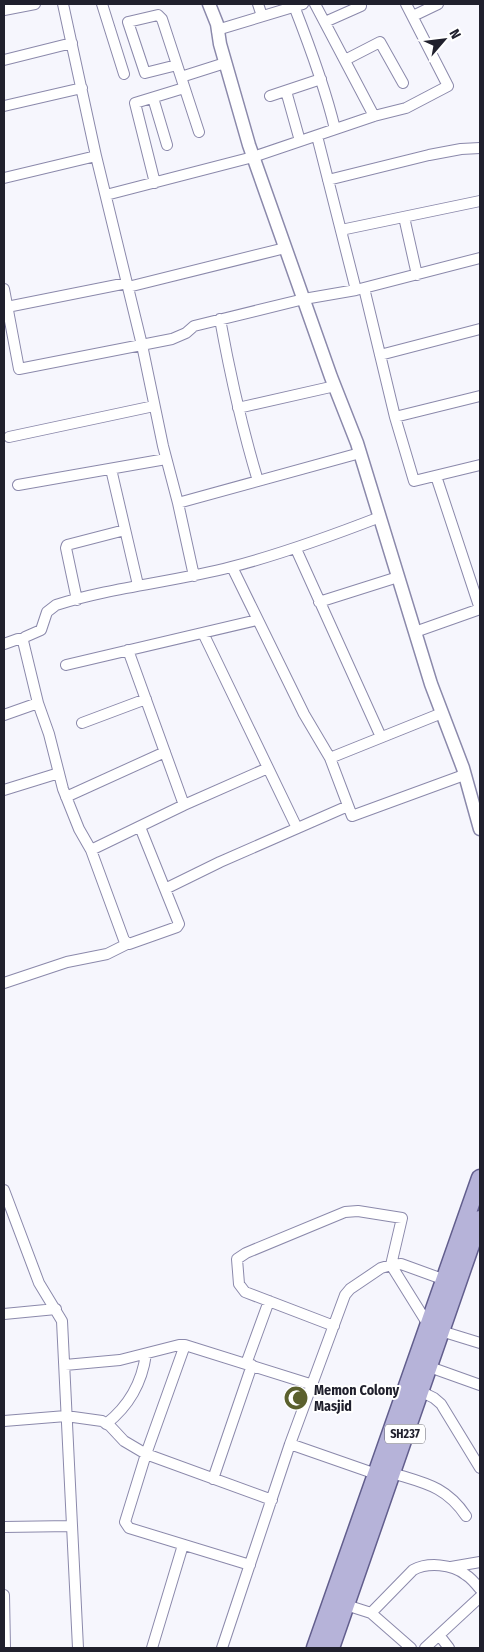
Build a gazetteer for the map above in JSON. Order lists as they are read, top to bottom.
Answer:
{
  "streets": {
    "main road": ["SH237"]
  },
  "places": {
    "mosque": ["Memon Colony Masjid"]
  },
  "north": "top right"
}
